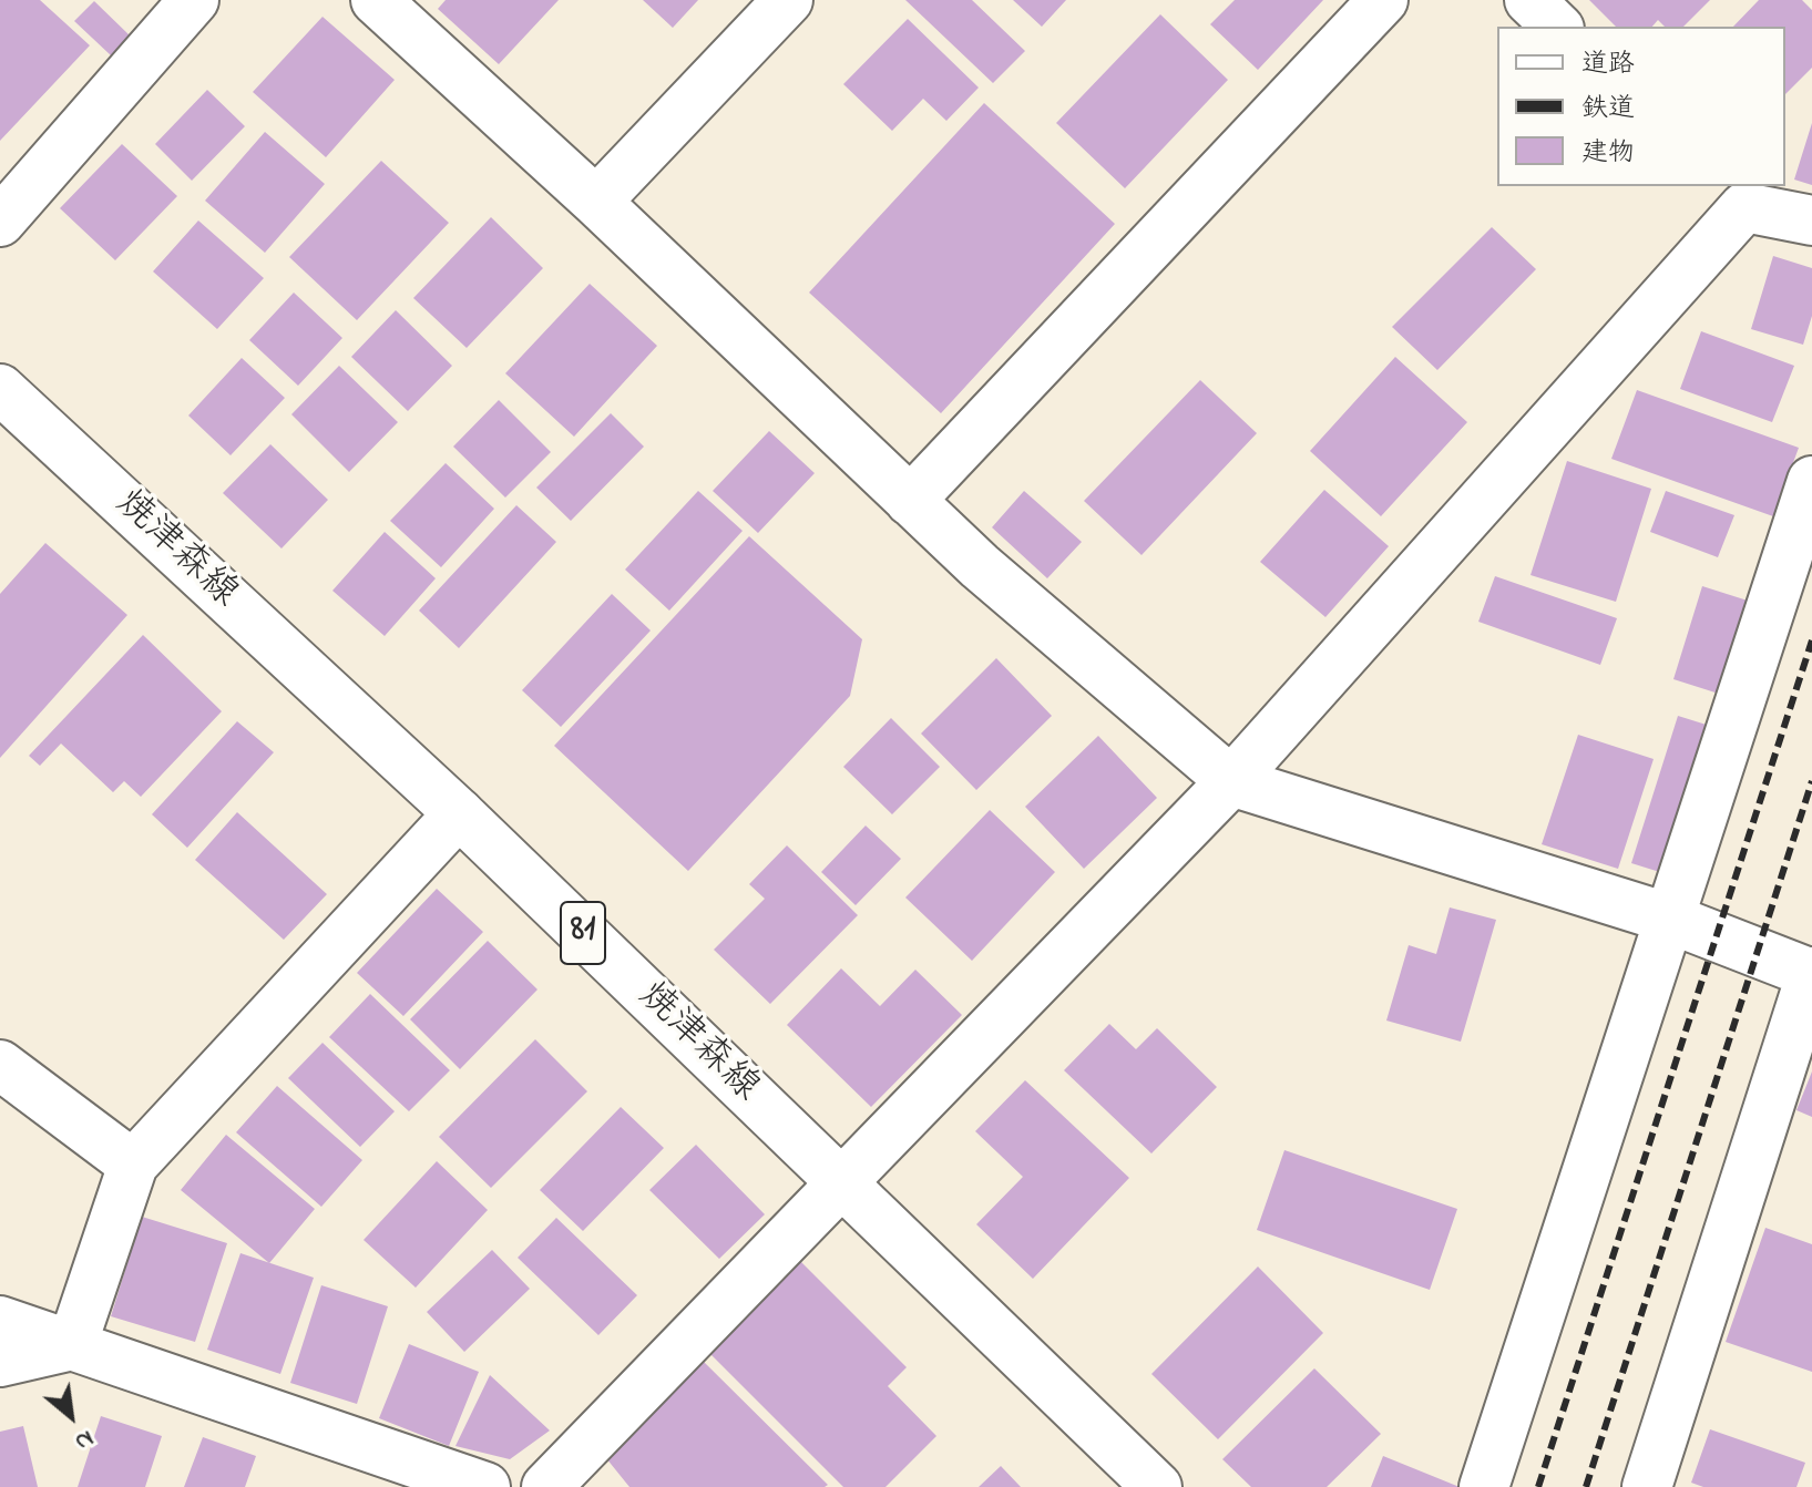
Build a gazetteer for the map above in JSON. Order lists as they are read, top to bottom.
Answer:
{
  "streets": {
    "street": ["焼津森線", "81"]
  },
  "legend": ["道路", "鉄道", "建物"],
  "north": "bottom right"
}
